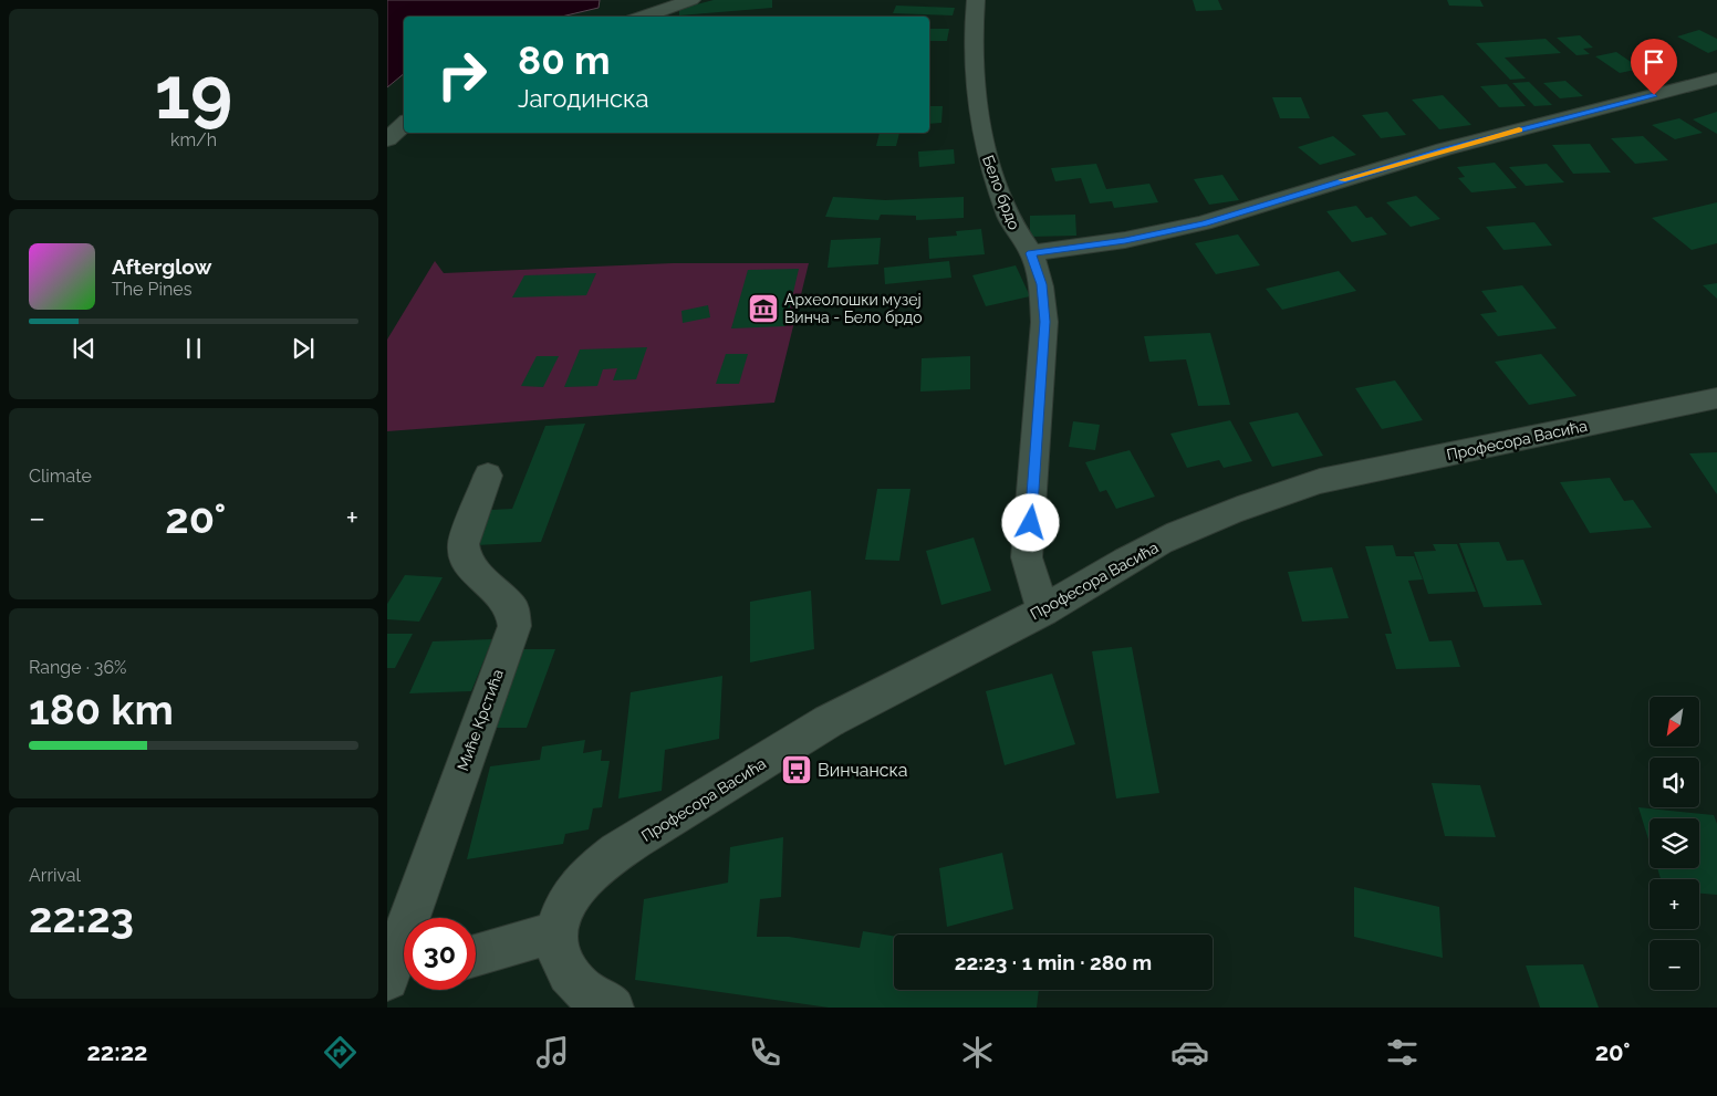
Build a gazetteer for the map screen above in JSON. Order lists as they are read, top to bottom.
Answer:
{
  "streets": {
    "street": ["Бело брдо", "Професора Васића", "Миће Крстића"]
  },
  "crossings": [
    ["Бело брдо", "Професора Васића"]
  ],
  "places": {
    "museum": ["Археолошки музеј Винча - Бело брдо"],
    "bus stop": ["Винчанска"]
  },
  "north": "bottom left",
  "page": {
    "tile": [
      ["19", "km/h"],
      "Climate",
      ["Range · 36%", "180 km"],
      ["Arrival", "22:23"]
    ],
    "turn": ["80 m", "Јагодинска"],
    "song": ["Afterglow", "The Pines"],
    "heat": ["−", "20°", "+"],
    "map_buttons": ["+", "−"],
    "limit": "30",
    "trip": "22:23 · 1 min · 280 m",
    "tabs": ["22:22", "20°"]
  }
}
